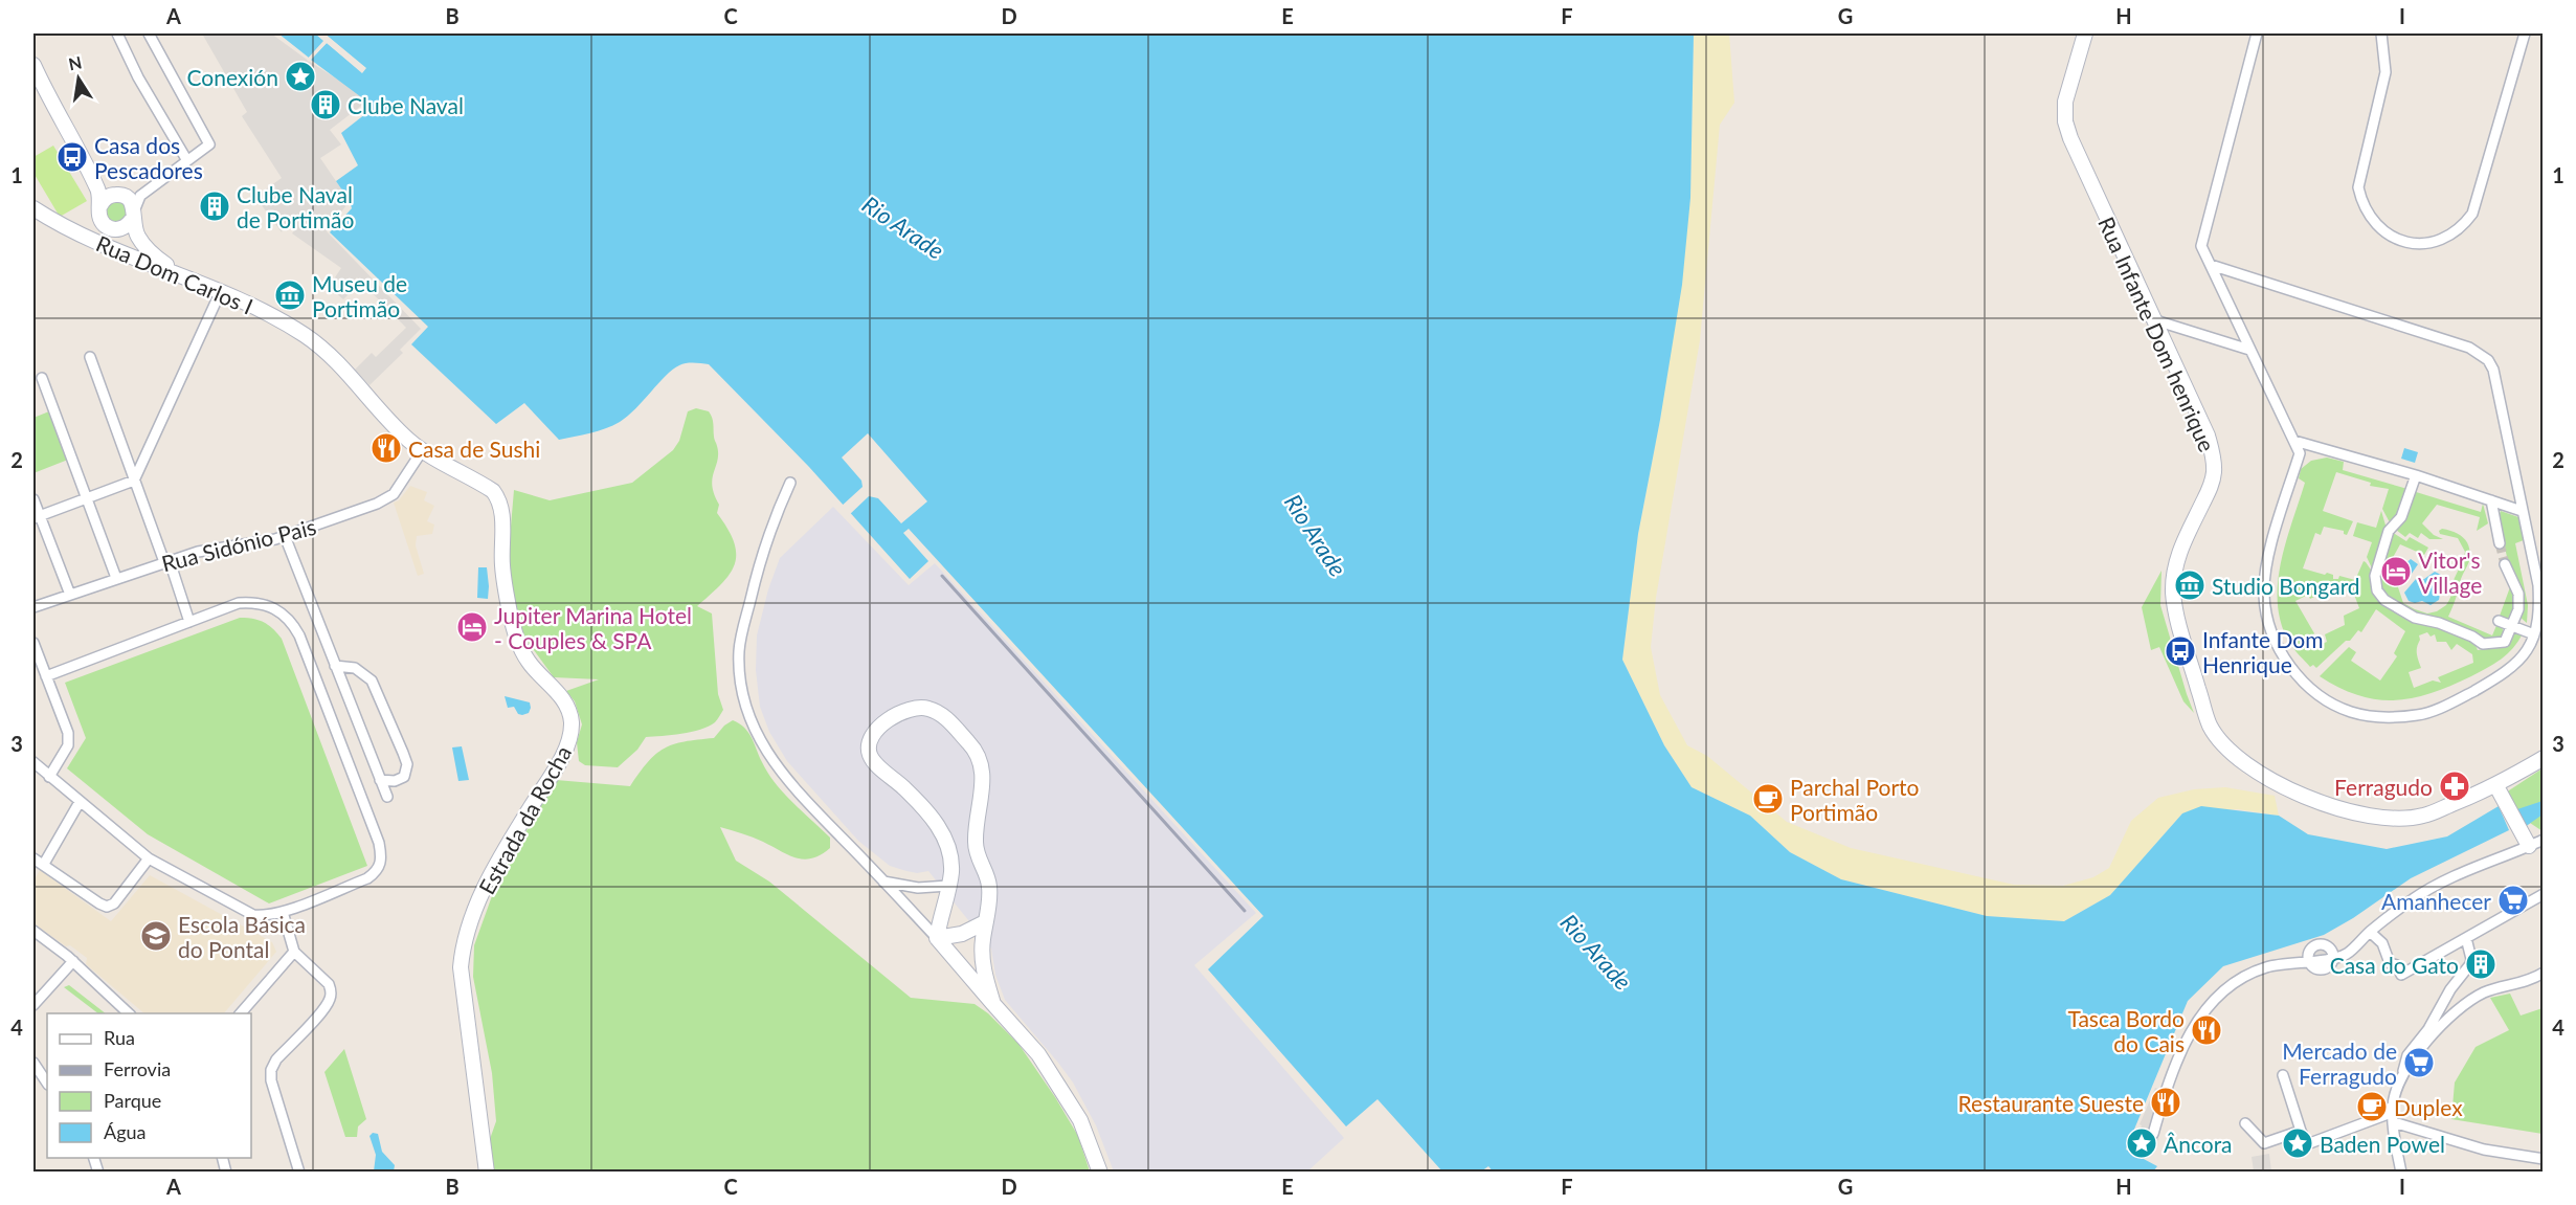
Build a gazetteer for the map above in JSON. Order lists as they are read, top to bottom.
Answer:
{
  "streets": {
    "street": [
      "Rua Dom Carlos I",
      "Rua Infante Dom henrique",
      "Rua Sidónio Pais",
      "Estrada da Rocha"
    ]
  },
  "crossings": [
    ["Rua Dom Carlos I", "Rua Sidónio Pais"],
    ["Rua Dom Carlos I", "Estrada da Rocha"],
    ["Rua Sidónio Pais", "Estrada da Rocha"]
  ],
  "water": ["Rio Arade"],
  "places": {
    "place": ["Conexión", "Âncora", "Baden Powel"],
    "building": ["Clube Naval", "Clube Naval de Portimão", "Casa do Gato"],
    "bus stop": ["Casa dos Pescadores", "Infante Dom Henrique"],
    "museum": ["Museu de Portimão", "Studio Bongard"],
    "restaurant": ["Casa de Sushi", "Tasca Bordo do Cais", "Restaurante Sueste"],
    "hotel": ["Vitor's Village", "Jupiter Marina Hotel - Couples & SPA"],
    "pharmacy": ["Ferragudo"],
    "cafe": ["Parchal Porto Portimão", "Duplex"],
    "supermarket": ["Amanhecer", "Mercado de Ferragudo"],
    "school or university": ["Escola Básica do Pontal"]
  },
  "legend": [
    "Rua",
    "Ferrovia",
    "Parque",
    "Água"
  ],
  "north": "top",
  "grid": {
    "columns": [
      "A",
      "B",
      "C",
      "D",
      "E",
      "F",
      "G",
      "H",
      "I"
    ],
    "rows": [
      "1",
      "2",
      "3",
      "4"
    ]
  }
}
